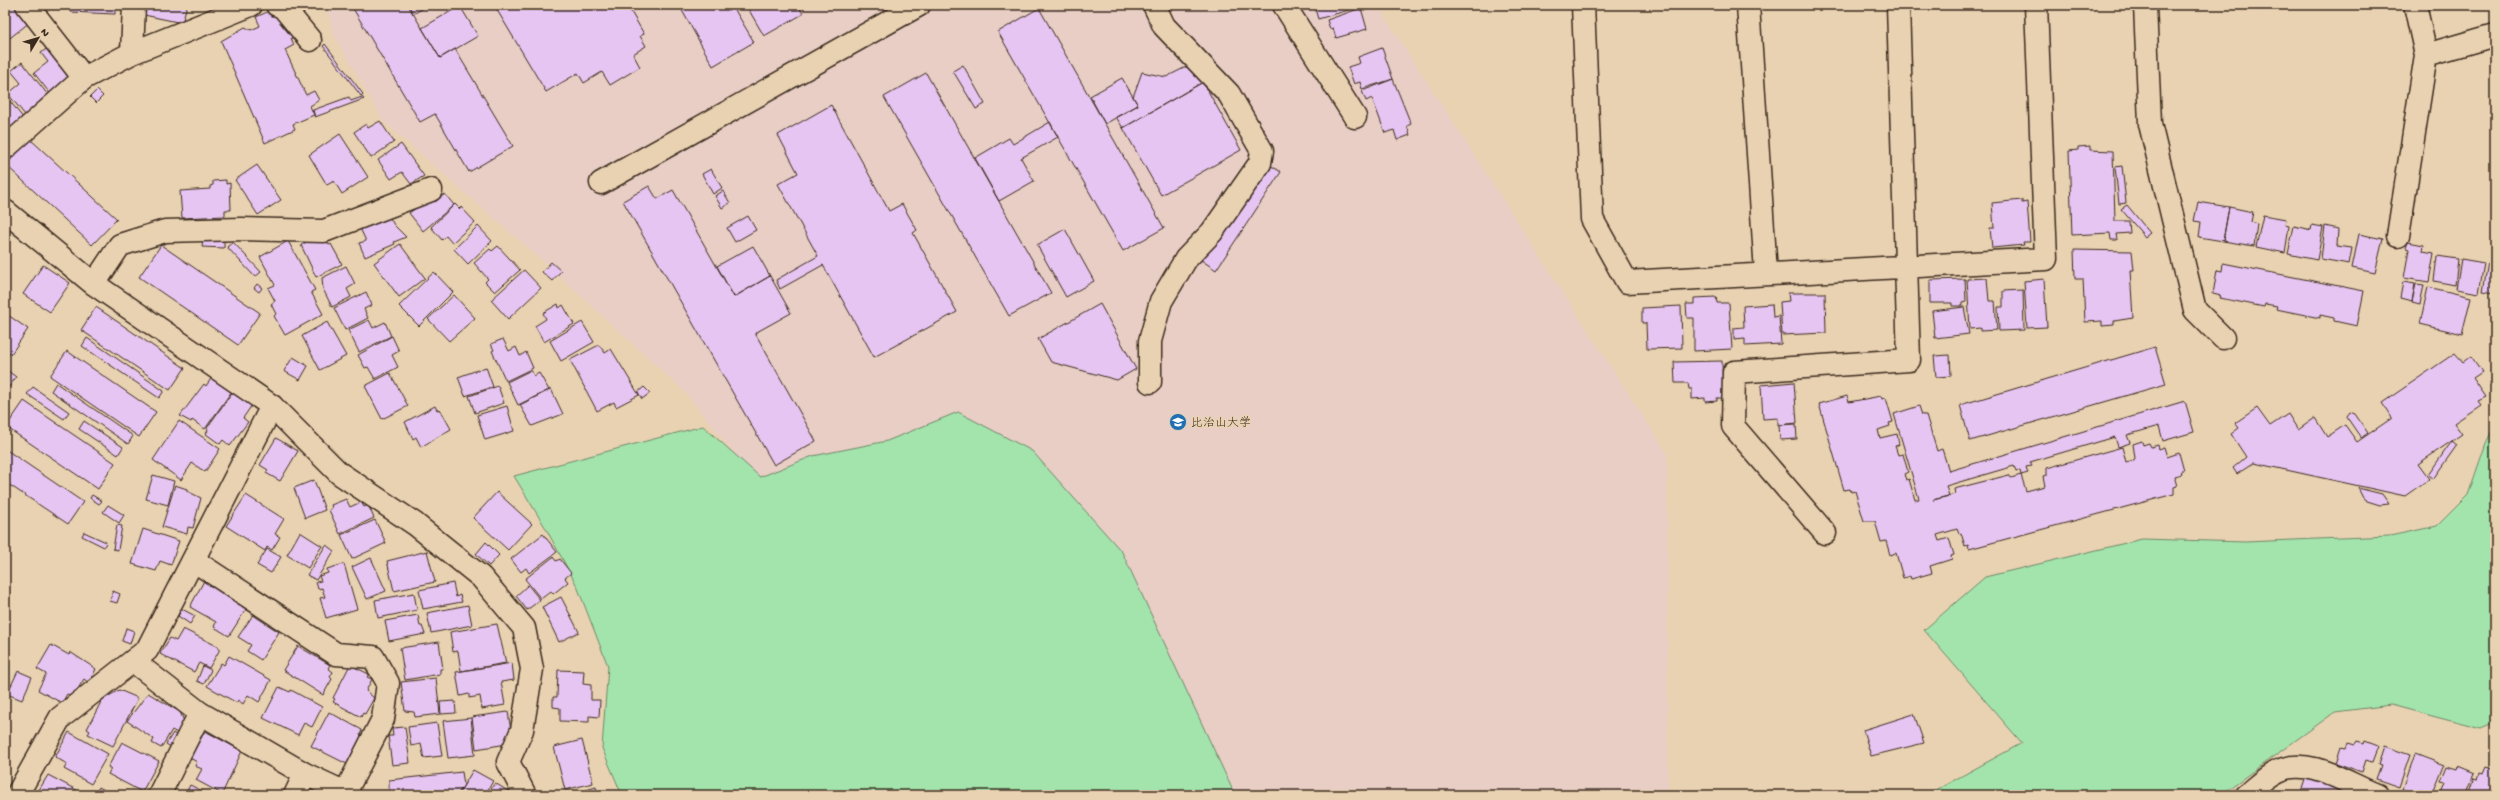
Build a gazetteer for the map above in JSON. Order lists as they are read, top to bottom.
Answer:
{
  "places": {
    "school or university": ["比治山大学"]
  },
  "north": "top right"
}
